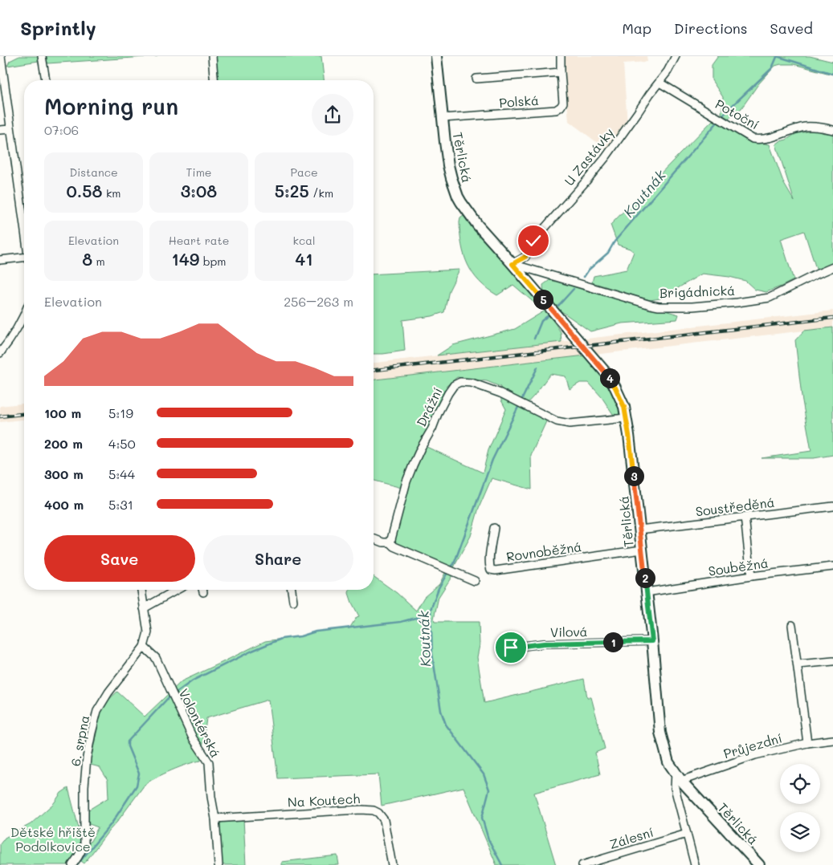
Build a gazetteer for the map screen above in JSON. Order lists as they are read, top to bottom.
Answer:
{
  "streets": {
    "main road": ["Těrlická"],
    "street": [
      "Polská",
      "Potoční",
      "U Zastávky",
      "Brigádnická",
      "Drážní",
      "Soustředěná",
      "Rovnoběžná",
      "Souběžná",
      "Vilová",
      "Volontérská",
      "6. srpna",
      "Průjezdní",
      "Na Koutech",
      "Zálesní"
    ]
  },
  "crossings": [
    ["Polská", "Těrlická"],
    ["Potoční", "U Zastávky"],
    ["U Zastávky", "Těrlická"],
    ["U Zastávky", "Brigádnická"],
    ["Těrlická", "Brigádnická"],
    ["Těrlická", "Drážní"],
    ["Těrlická", "Soustředěná"],
    ["Těrlická", "Rovnoběžná"],
    ["Těrlická", "Souběžná"],
    ["Těrlická", "Vilová"],
    ["Těrlická", "Průjezdní"],
    ["Volontérská", "6. srpna"],
    ["Volontérská", "Na Koutech"]
  ],
  "water": ["Koutnák"],
  "parks": ["Dětské hřiště Podolkovice"],
  "page": {
    "header": "Sprintly",
    "nav": ["Map", "Directions", "Saved"],
    "heading": ["Morning run", "07:06"],
    "stats": [
      ["Distance", "0.58 km"],
      ["Time", "3:08"],
      ["Pace", "5:25 /km"],
      ["Elevation", "8 m"],
      ["Heart rate", "149 bpm"],
      ["kcal", "41"]
    ],
    "chart": ["Elevation", "256–263 m"],
    "pins": [
      "5",
      "4",
      "3",
      "2",
      "1"
    ],
    "list": [
      {
        "name": "100 m",
        "note": "5:19"
      },
      {
        "name": "200 m",
        "note": "4:50"
      },
      {
        "name": "300 m",
        "note": "5:44"
      },
      {
        "name": "400 m",
        "note": "5:31"
      }
    ],
    "buttons": ["Save", "Share"]
  }
}
